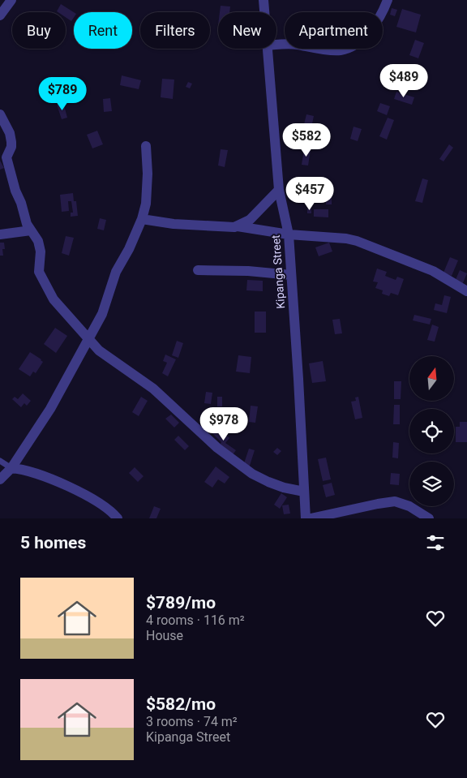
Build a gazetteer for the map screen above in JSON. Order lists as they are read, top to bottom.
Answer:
{
  "streets": {
    "street": ["Kipanga Street"]
  },
  "north": "top",
  "page": {
    "chip": [
      "Buy",
      "Rent",
      "Filters",
      "New",
      "Apartment"
    ],
    "price": [
      "$489",
      "$789",
      "$582",
      "$457",
      "$978"
    ],
    "heading": "5 homes",
    "list": [
      {
        "name": "$789/mo",
        "note": "4 rooms · 116 m² · House"
      },
      {
        "name": "$582/mo",
        "note": "3 rooms · 74 m² · Kipanga Street"
      }
    ]
  }
}
